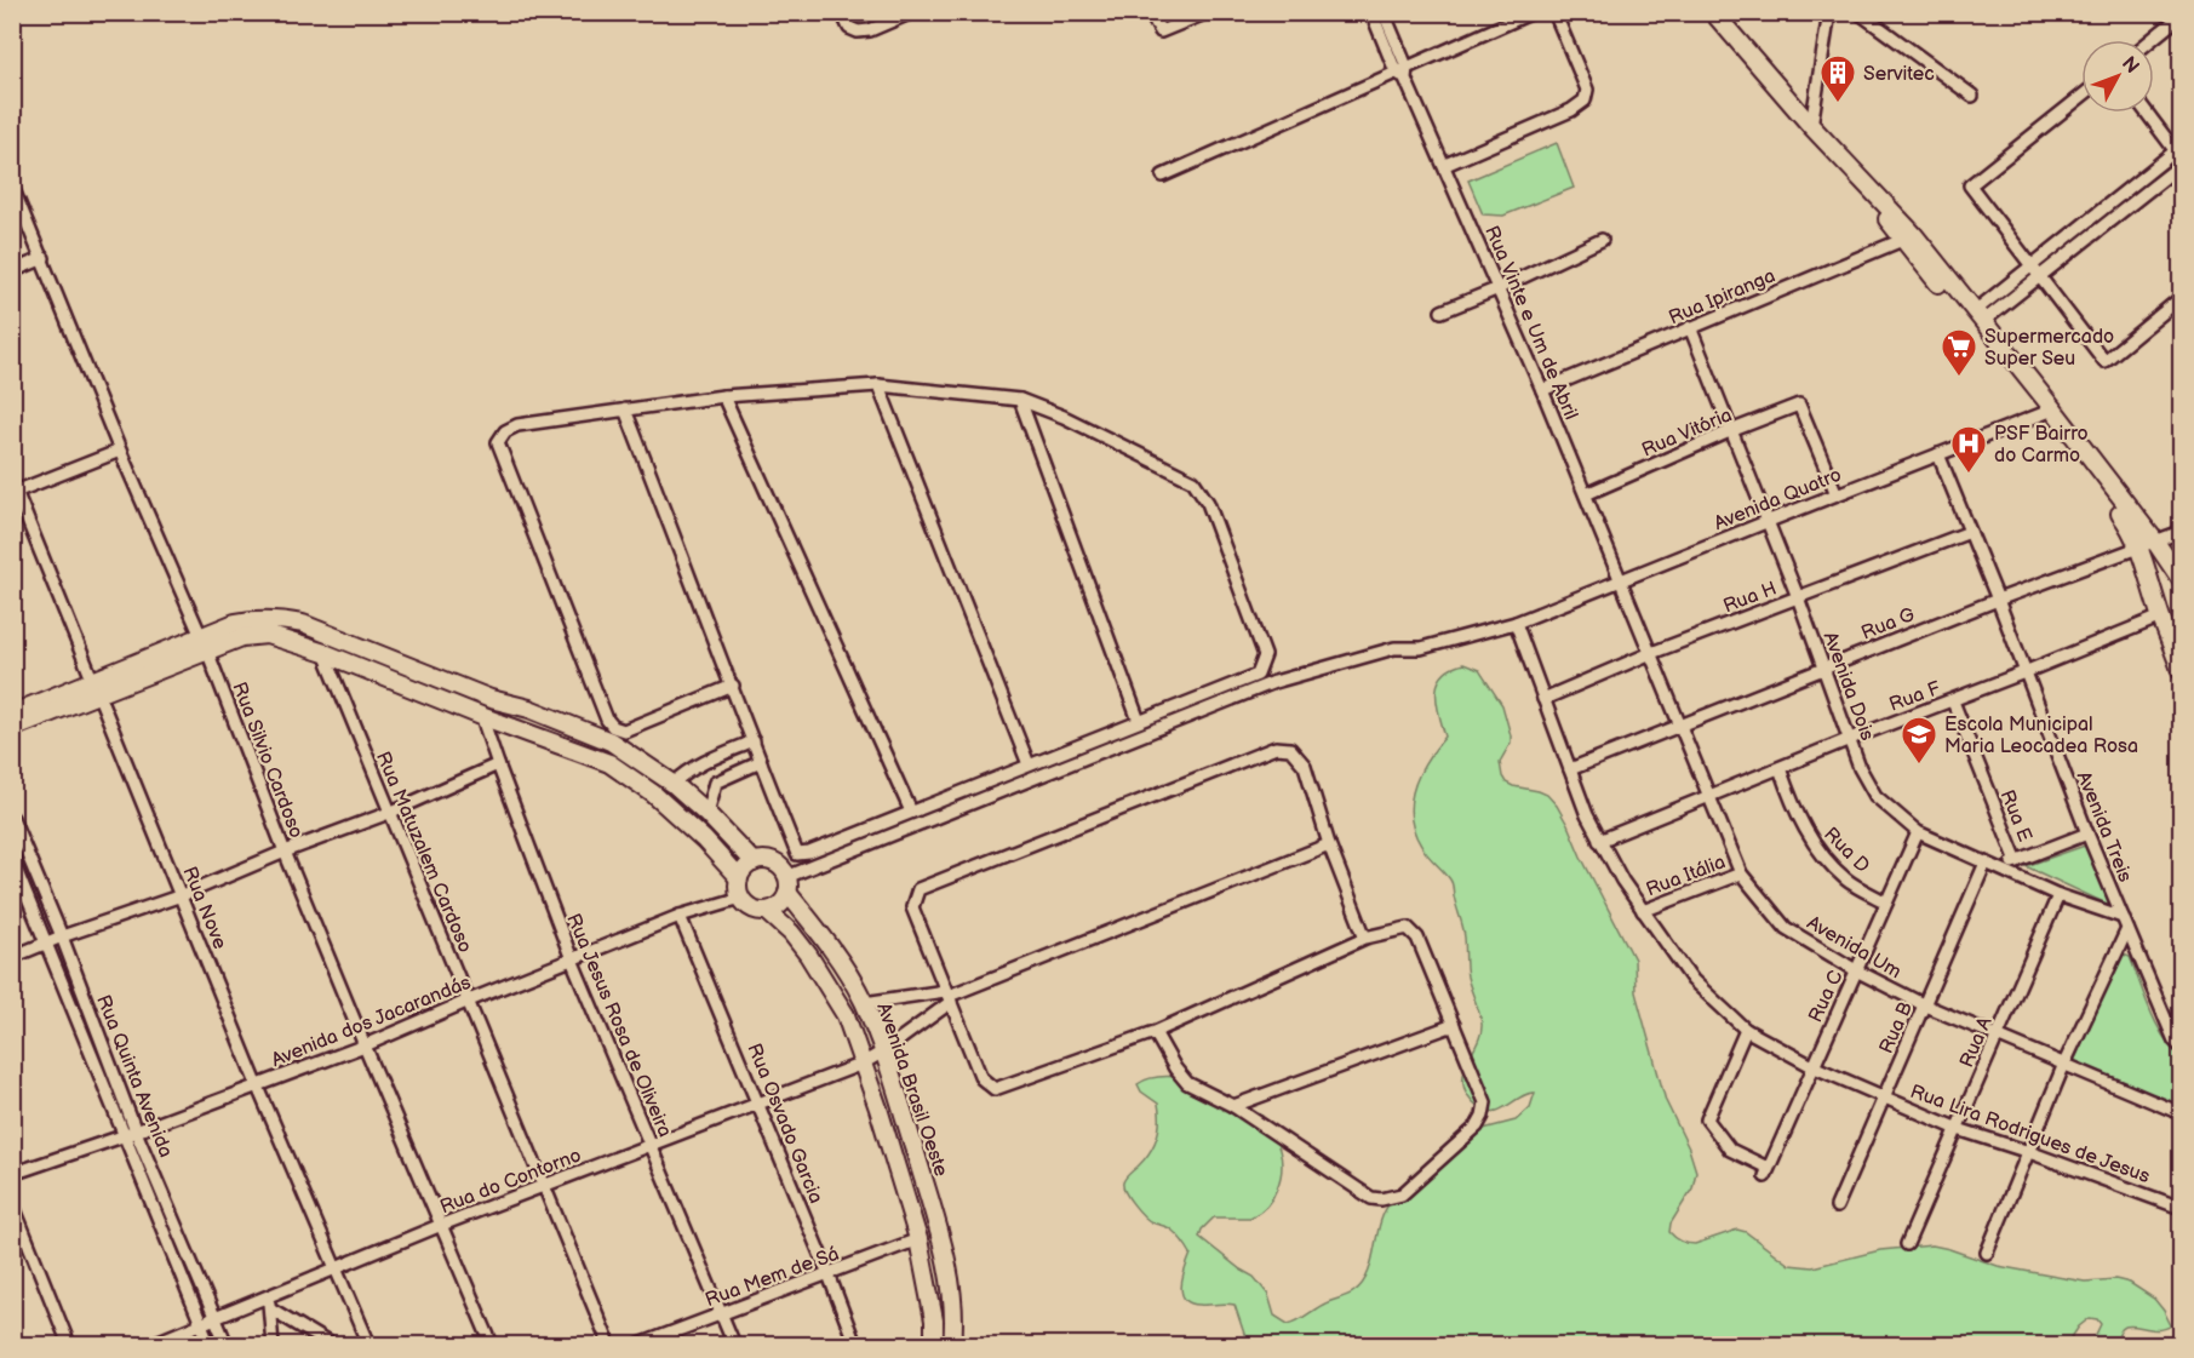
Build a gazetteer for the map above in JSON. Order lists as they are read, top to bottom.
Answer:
{
  "streets": {
    "street": [
      "Rua Ipiranga",
      "Rua Vinte e Um de Abril",
      "Rua Vitória",
      "Avenida Quatro",
      "Rua H",
      "Rua G",
      "Avenida Dois",
      "Rua F",
      "Rua Silvio Cardoso",
      "Rua E",
      "Avenida Treis",
      "Rua D",
      "Rua Matuzalem Cardoso",
      "Rua Itália",
      "Rua Nove",
      "Avenida Um",
      "Rua C",
      "Avenida dos Jacarandás",
      "Rua Jesus Rosa de Oliveira",
      "Rua B",
      "Rua A",
      "Rua Quinta Avenida",
      "Avenida Brasil Oeste",
      "Rua Osvado Garcia",
      "Rua Lira Rodrigues de Jesus",
      "Rua do Contorno",
      "Rua Mem de Sá"
    ]
  },
  "crossings": [
    ["Rua Ipiranga", "Rua Vinte e Um de Abril"],
    ["Rua Ipiranga", "Avenida Dois"],
    ["Rua Vinte e Um de Abril", "Rua Vitória"],
    ["Rua Vinte e Um de Abril", "Avenida Quatro"],
    ["Rua Vinte e Um de Abril", "Avenida Um"],
    ["Rua Vitória", "Avenida Quatro"],
    ["Rua Vitória", "Avenida Dois"],
    ["Avenida Quatro", "Avenida Dois"],
    ["Avenida Quatro", "Avenida Treis"],
    ["Avenida Quatro", "Avenida Um"],
    ["Avenida Quatro", "Avenida dos Jacarandás"],
    ["Avenida Quatro", "Avenida Brasil Oeste"],
    ["Avenida Quatro", "Rua Lira Rodrigues de Jesus"],
    ["Rua H", "Avenida Dois"],
    ["Rua H", "Avenida Treis"],
    ["Rua H", "Avenida Um"],
    ["Rua H", "Rua Lira Rodrigues de Jesus"],
    ["Rua G", "Avenida Dois"],
    ["Rua G", "Avenida Treis"],
    ["Rua G", "Avenida Um"],
    ["Rua G", "Rua Lira Rodrigues de Jesus"],
    ["Avenida Dois", "Rua F"],
    ["Avenida Dois", "Avenida Treis"],
    ["Avenida Dois", "Rua C"],
    ["Avenida Dois", "Rua B"],
    ["Avenida Dois", "Rua A"],
    ["Rua F", "Rua E"],
    ["Rua F", "Avenida Treis"],
    ["Rua F", "Rua D"],
    ["Rua F", "Avenida Um"],
    ["Rua F", "Rua Lira Rodrigues de Jesus"],
    ["Rua Silvio Cardoso", "Avenida dos Jacarandás"],
    ["Rua Silvio Cardoso", "Rua do Contorno"],
    ["Rua D", "Rua C"],
    ["Rua Matuzalem Cardoso", "Avenida dos Jacarandás"],
    ["Rua Matuzalem Cardoso", "Rua do Contorno"],
    ["Rua Itália", "Avenida Um"],
    ["Rua Itália", "Rua Lira Rodrigues de Jesus"],
    ["Rua Nove", "Avenida dos Jacarandás"],
    ["Rua Nove", "Rua do Contorno"],
    ["Avenida Um", "Rua C"],
    ["Avenida Um", "Rua B"],
    ["Avenida Um", "Rua A"],
    ["Rua C", "Rua Lira Rodrigues de Jesus"],
    ["Avenida dos Jacarandás", "Rua Jesus Rosa de Oliveira"],
    ["Avenida dos Jacarandás", "Rua Quinta Avenida"],
    ["Avenida dos Jacarandás", "Avenida Brasil Oeste"],
    ["Avenida dos Jacarandás", "Rua Osvado Garcia"],
    ["Rua Jesus Rosa de Oliveira", "Rua do Contorno"],
    ["Rua Jesus Rosa de Oliveira", "Rua Mem de Sá"],
    ["Rua B", "Rua Lira Rodrigues de Jesus"],
    ["Rua A", "Rua Lira Rodrigues de Jesus"],
    ["Rua Quinta Avenida", "Rua do Contorno"],
    ["Avenida Brasil Oeste", "Rua do Contorno"],
    ["Avenida Brasil Oeste", "Rua Mem de Sá"],
    ["Rua Osvado Garcia", "Rua do Contorno"],
    ["Rua Osvado Garcia", "Rua Mem de Sá"]
  ],
  "places": {
    "building": ["Servitec"],
    "supermarket": ["Supermercado Super Seu"],
    "hospital": ["PSF Bairro do Carmo"],
    "school or university": ["Escola Municipal Maria Leocadea Rosa"]
  },
  "north": "top right"
}
